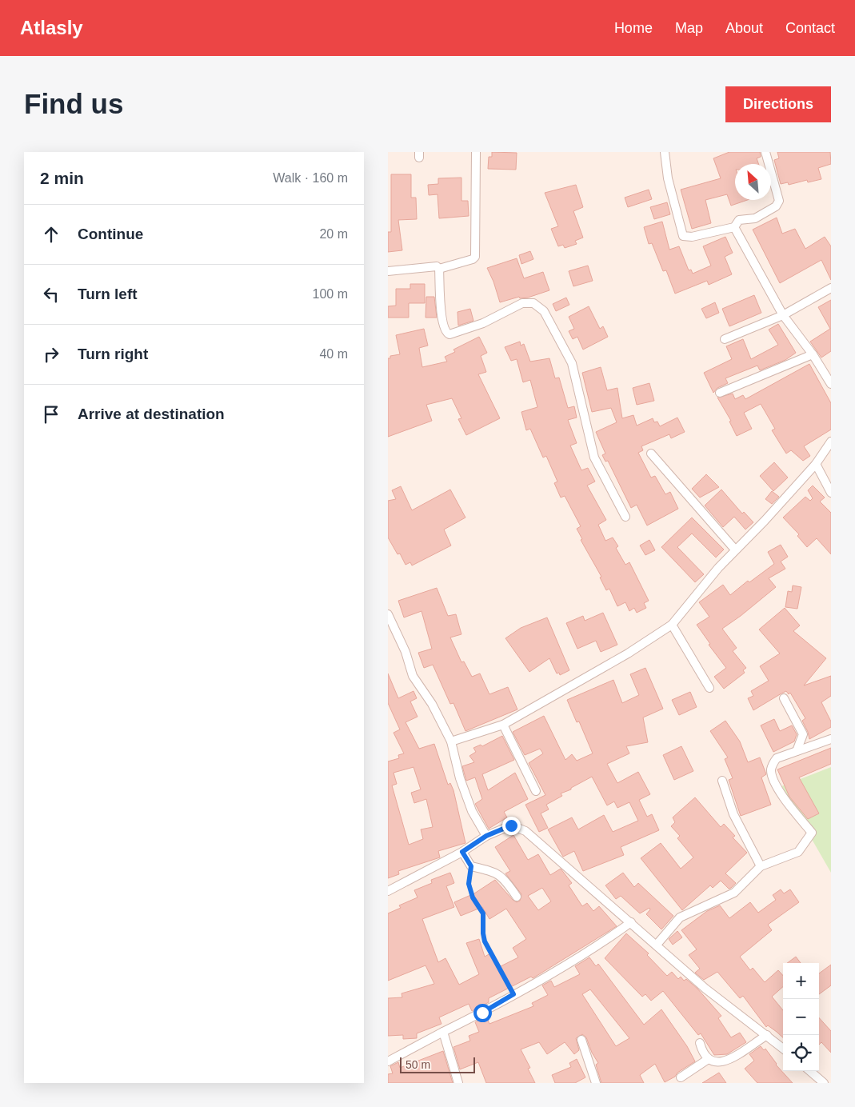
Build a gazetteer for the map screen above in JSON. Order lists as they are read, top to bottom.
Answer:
{
  "scale_bar": "50 m",
  "north": "top left",
  "page": {
    "header": "Atlasly",
    "nav": [
      "Home",
      "Map",
      "About",
      "Contact"
    ],
    "buttons": "Directions",
    "title": "Find us",
    "heading": ["2 min", "Walk · 160 m"],
    "list": [
      ["Continue", "20 m"],
      ["Turn left", "100 m"],
      ["Turn right", "40 m"],
      "Arrive at destination"
    ],
    "map_buttons": ["+", "−"],
    "scale": "50 m"
  }
}
